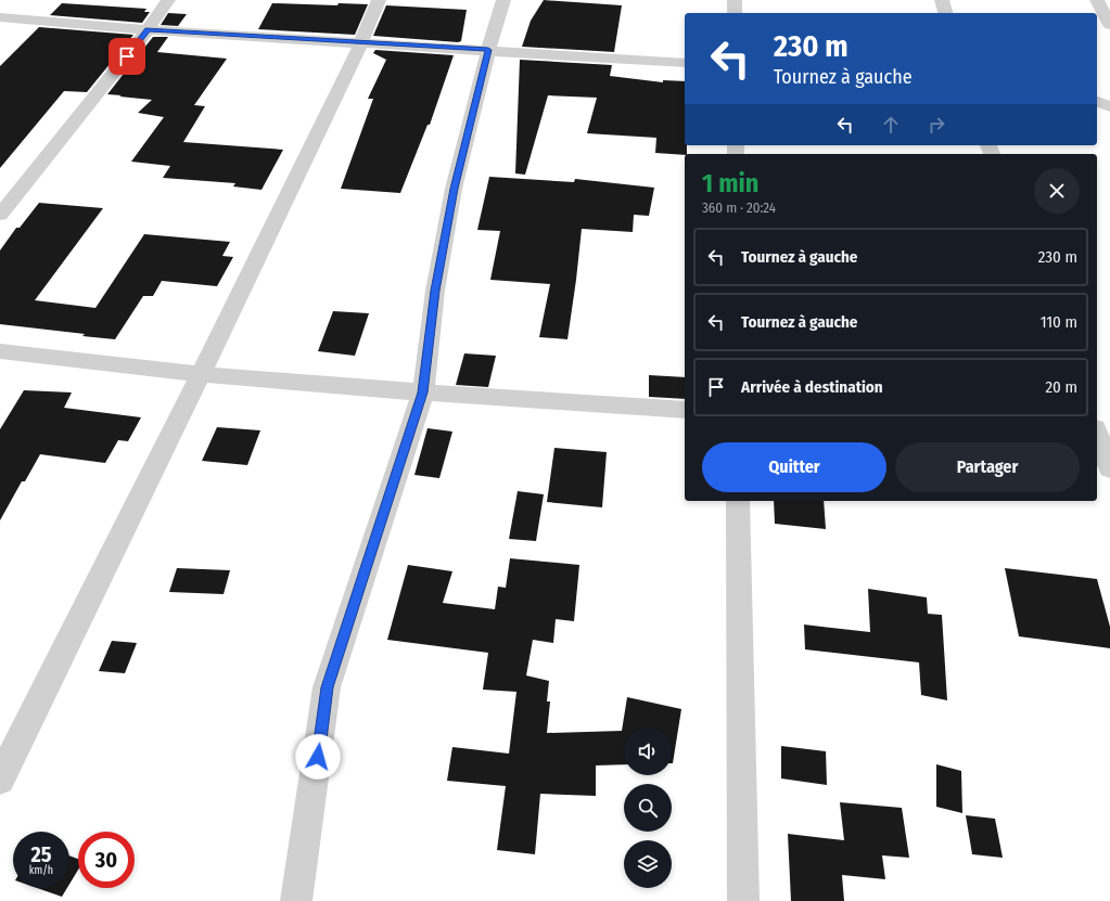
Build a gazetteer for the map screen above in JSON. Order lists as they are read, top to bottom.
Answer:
{
  "page": {
    "turn": ["230 m", "Tournez à gauche"],
    "heading": ["1 min", "360 m · 20:24"],
    "list": [
      {
        "name": "Tournez à gauche",
        "value": "230 m"
      },
      {
        "name": "Tournez à gauche",
        "value": "110 m"
      },
      {
        "name": "Arrivée à destination",
        "value": "20 m"
      }
    ],
    "buttons": ["Quitter", "Partager"],
    "speed": "25 km/h",
    "limit": "30"
  }
}
